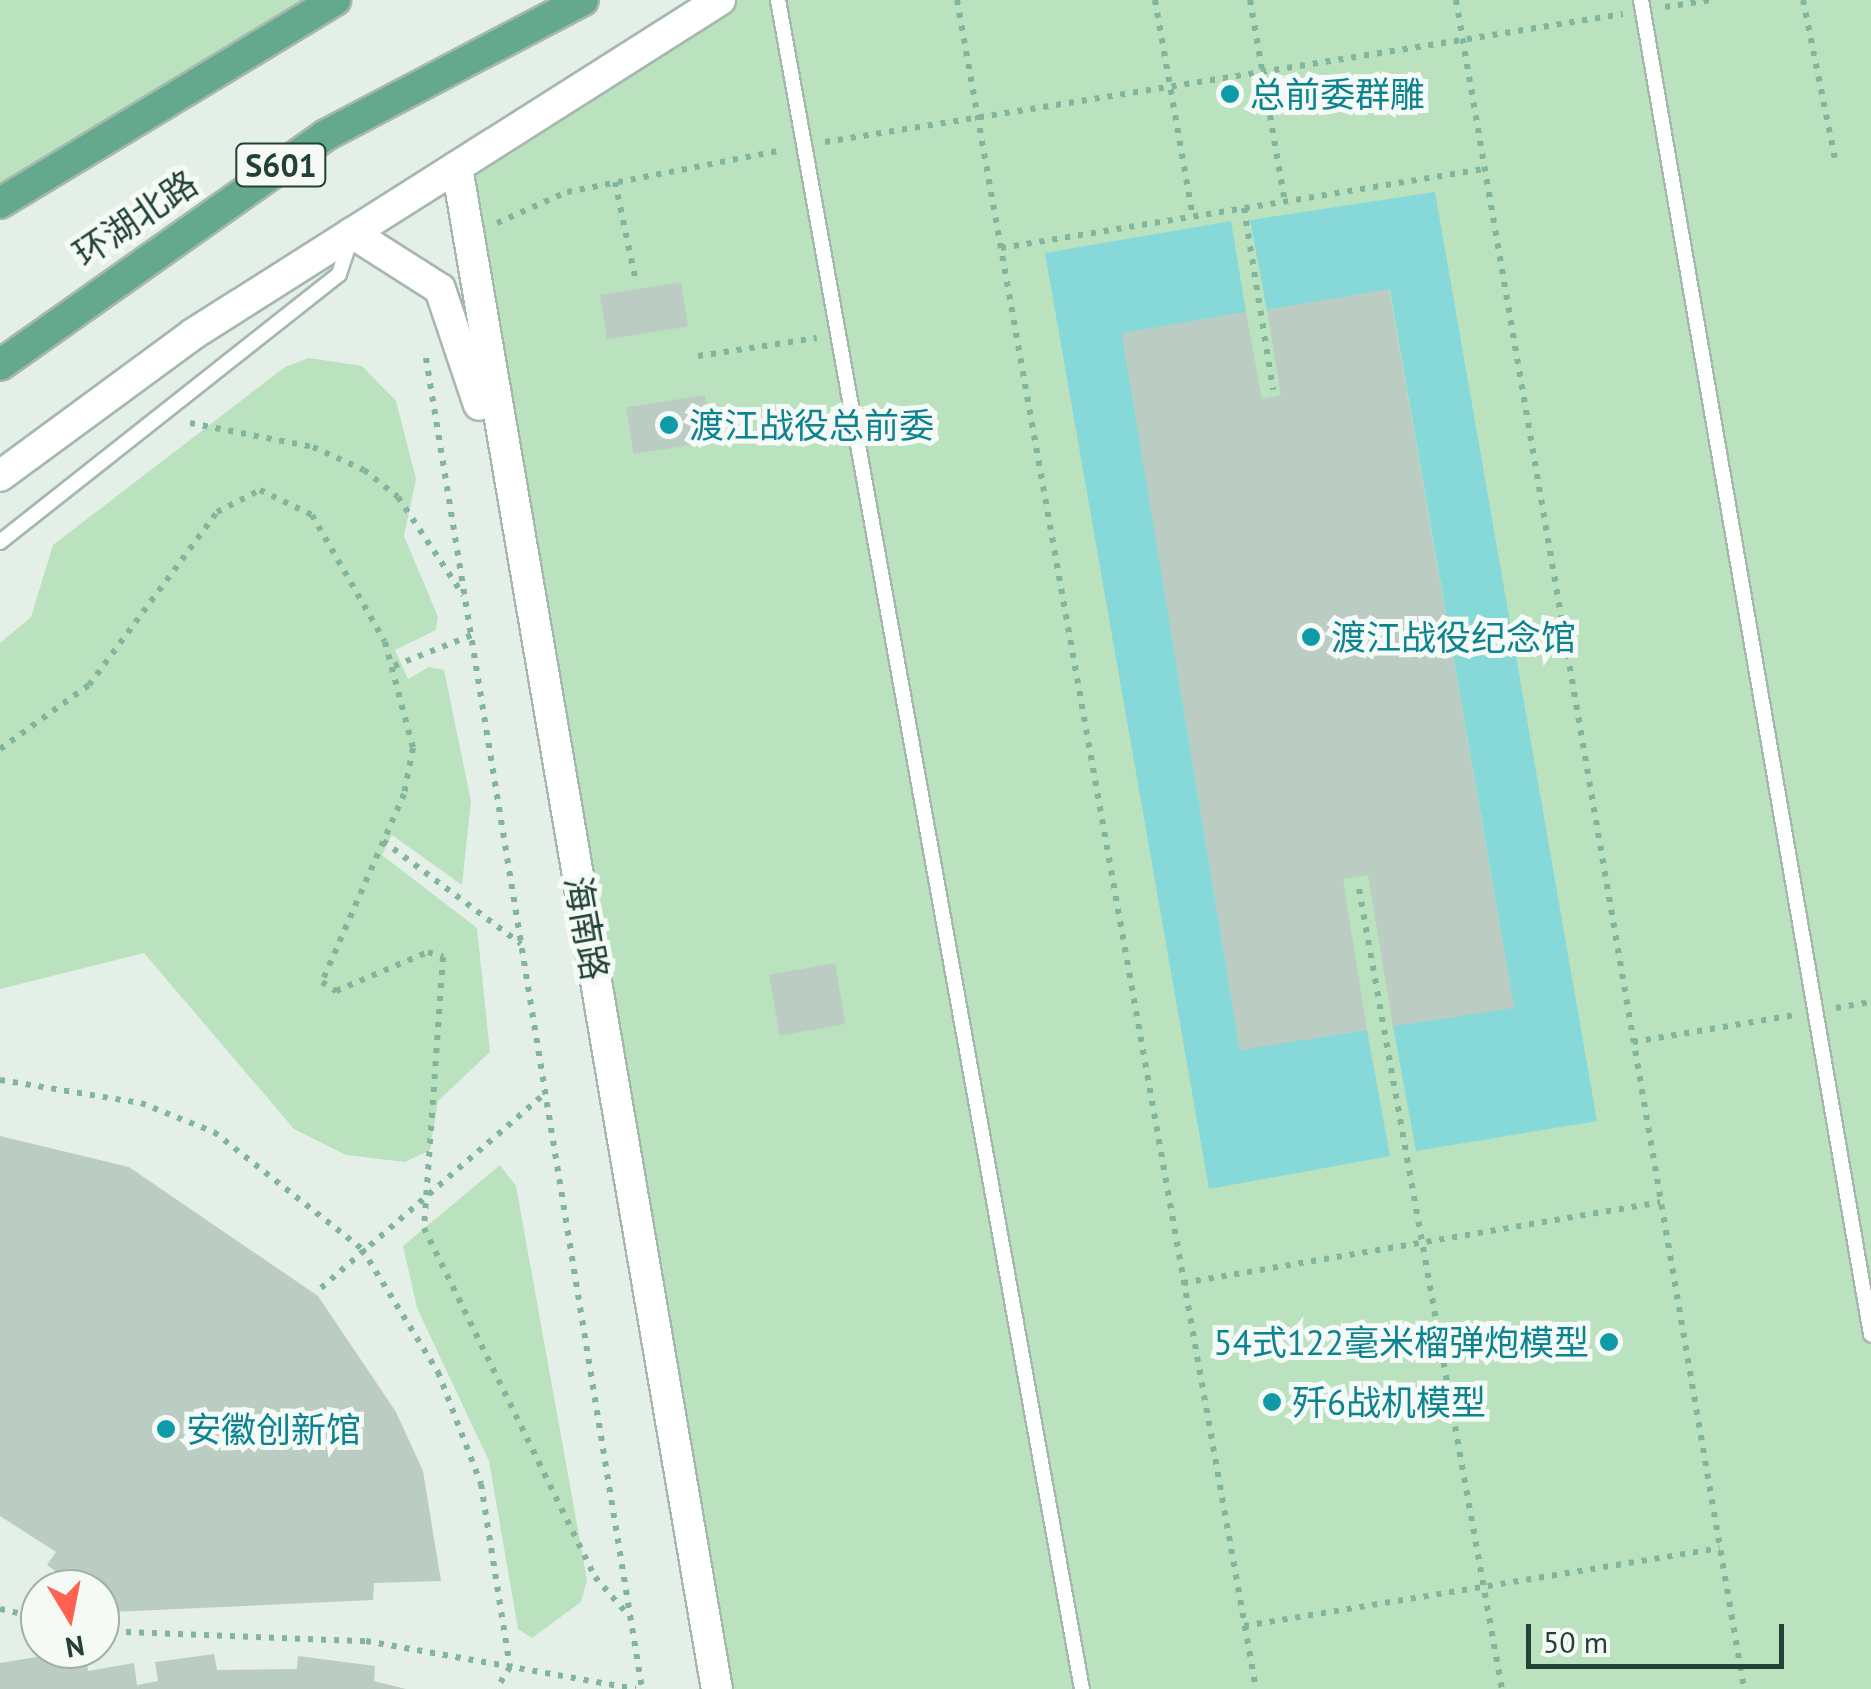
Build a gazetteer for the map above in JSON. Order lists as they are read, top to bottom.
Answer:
{
  "streets": {
    "main road": ["S601", "环湖北路"],
    "street": ["海南路"]
  },
  "places": [
    "总前委群雕",
    "渡江战役总前委",
    "渡江战役纪念馆",
    "54式122毫米榴弹炮模型",
    "歼6战机模型",
    "安徽创新馆"
  ],
  "scale_bar": "50 m",
  "north": "bottom"
}
